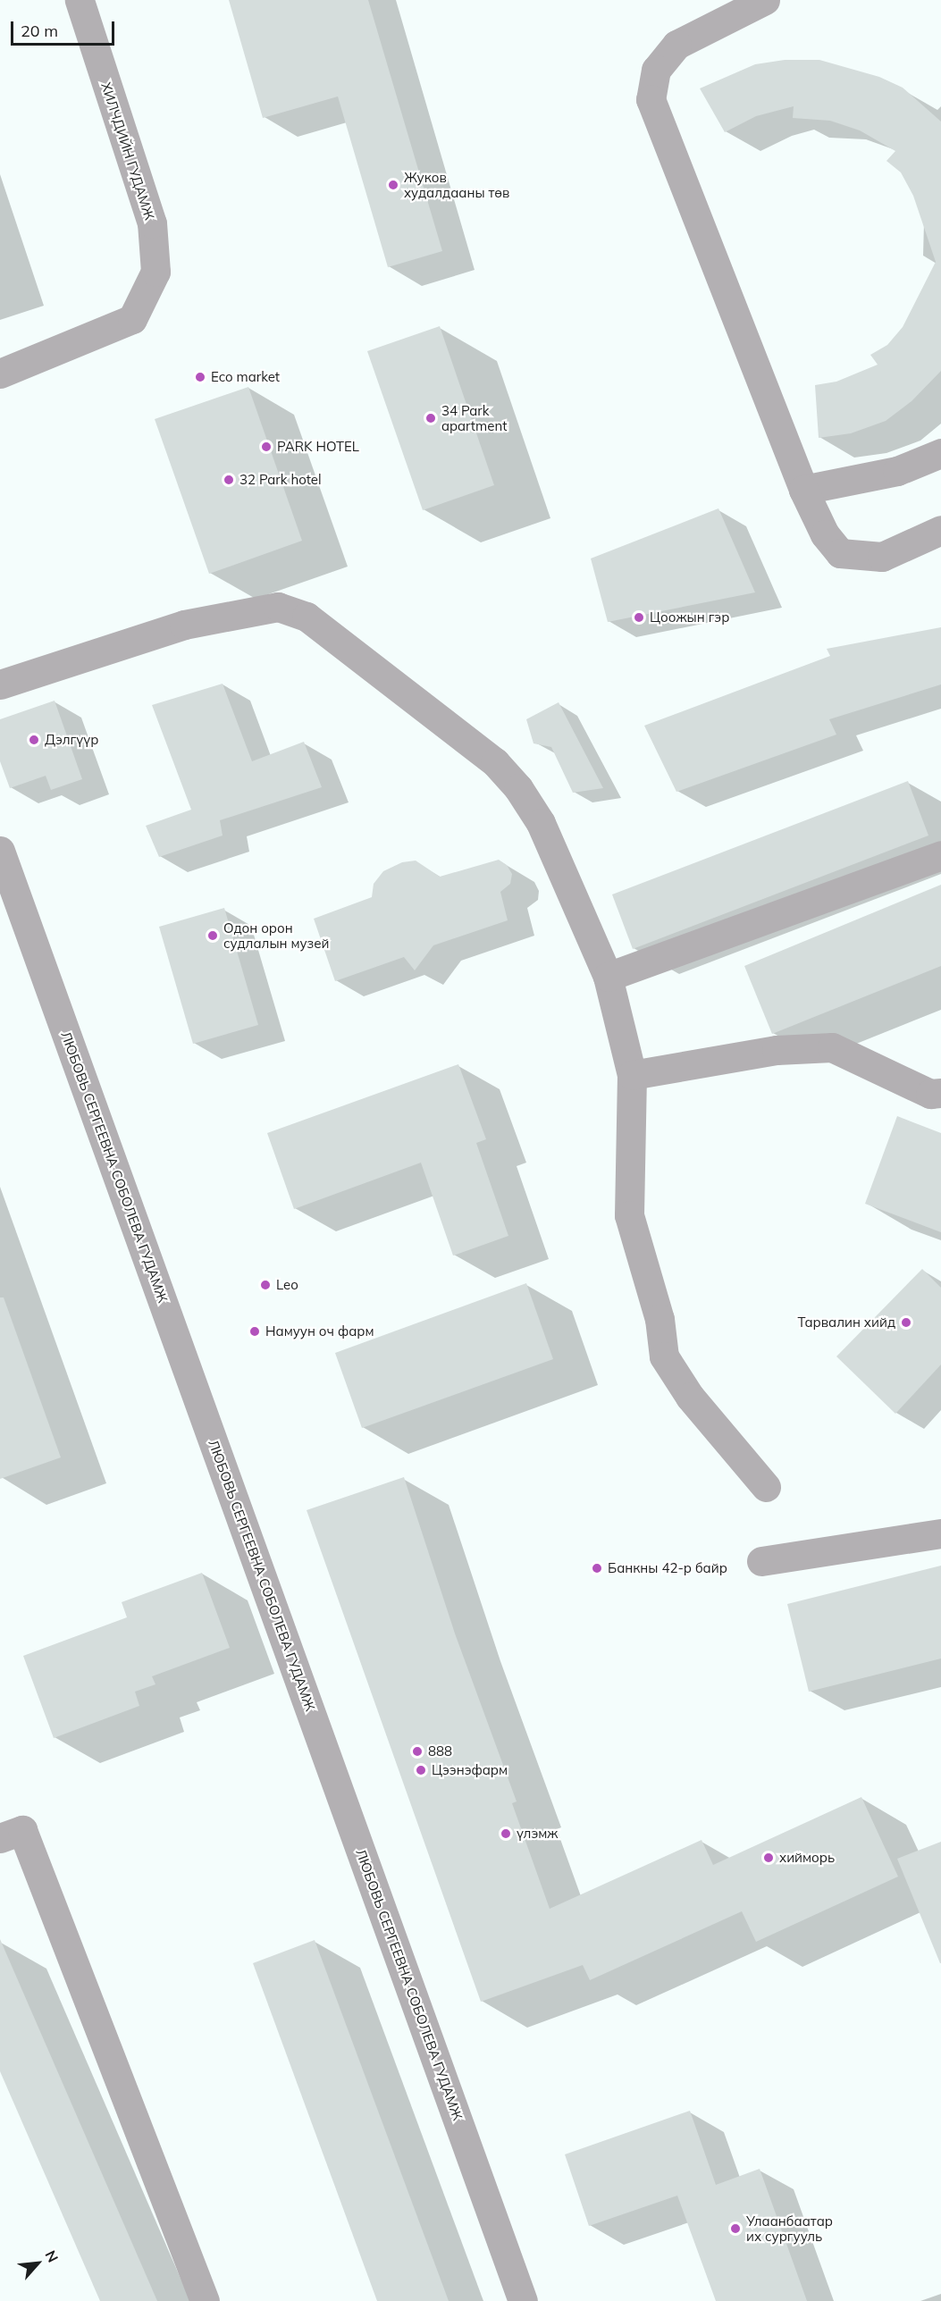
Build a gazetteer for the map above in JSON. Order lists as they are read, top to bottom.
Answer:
{
  "streets": {
    "street": ["ХИЛЧДИЙН ГУДАМЖ", "ЛЮБОВЬ СЕРГЕЕВНА СОБОЛЕВА ГУДАМЖ"]
  },
  "places": [
    "Жуков худалдааны төв",
    "Eco market",
    "34 Park apartment",
    "PARK HOTEL",
    "32 Park hotel",
    "Цоожын гэр",
    "Дэлгүүр",
    "Одон орон судлалын музей",
    "Leo",
    "Тарвалин хийд",
    "Намуун оч фарм",
    "Банкны 42-р байр",
    "888",
    "Цээнэфарм",
    "үлэмж",
    "хийморь",
    "Улаанбаатар их сургууль"
  ],
  "scale_bar": "20 m",
  "north": "top right"
}
